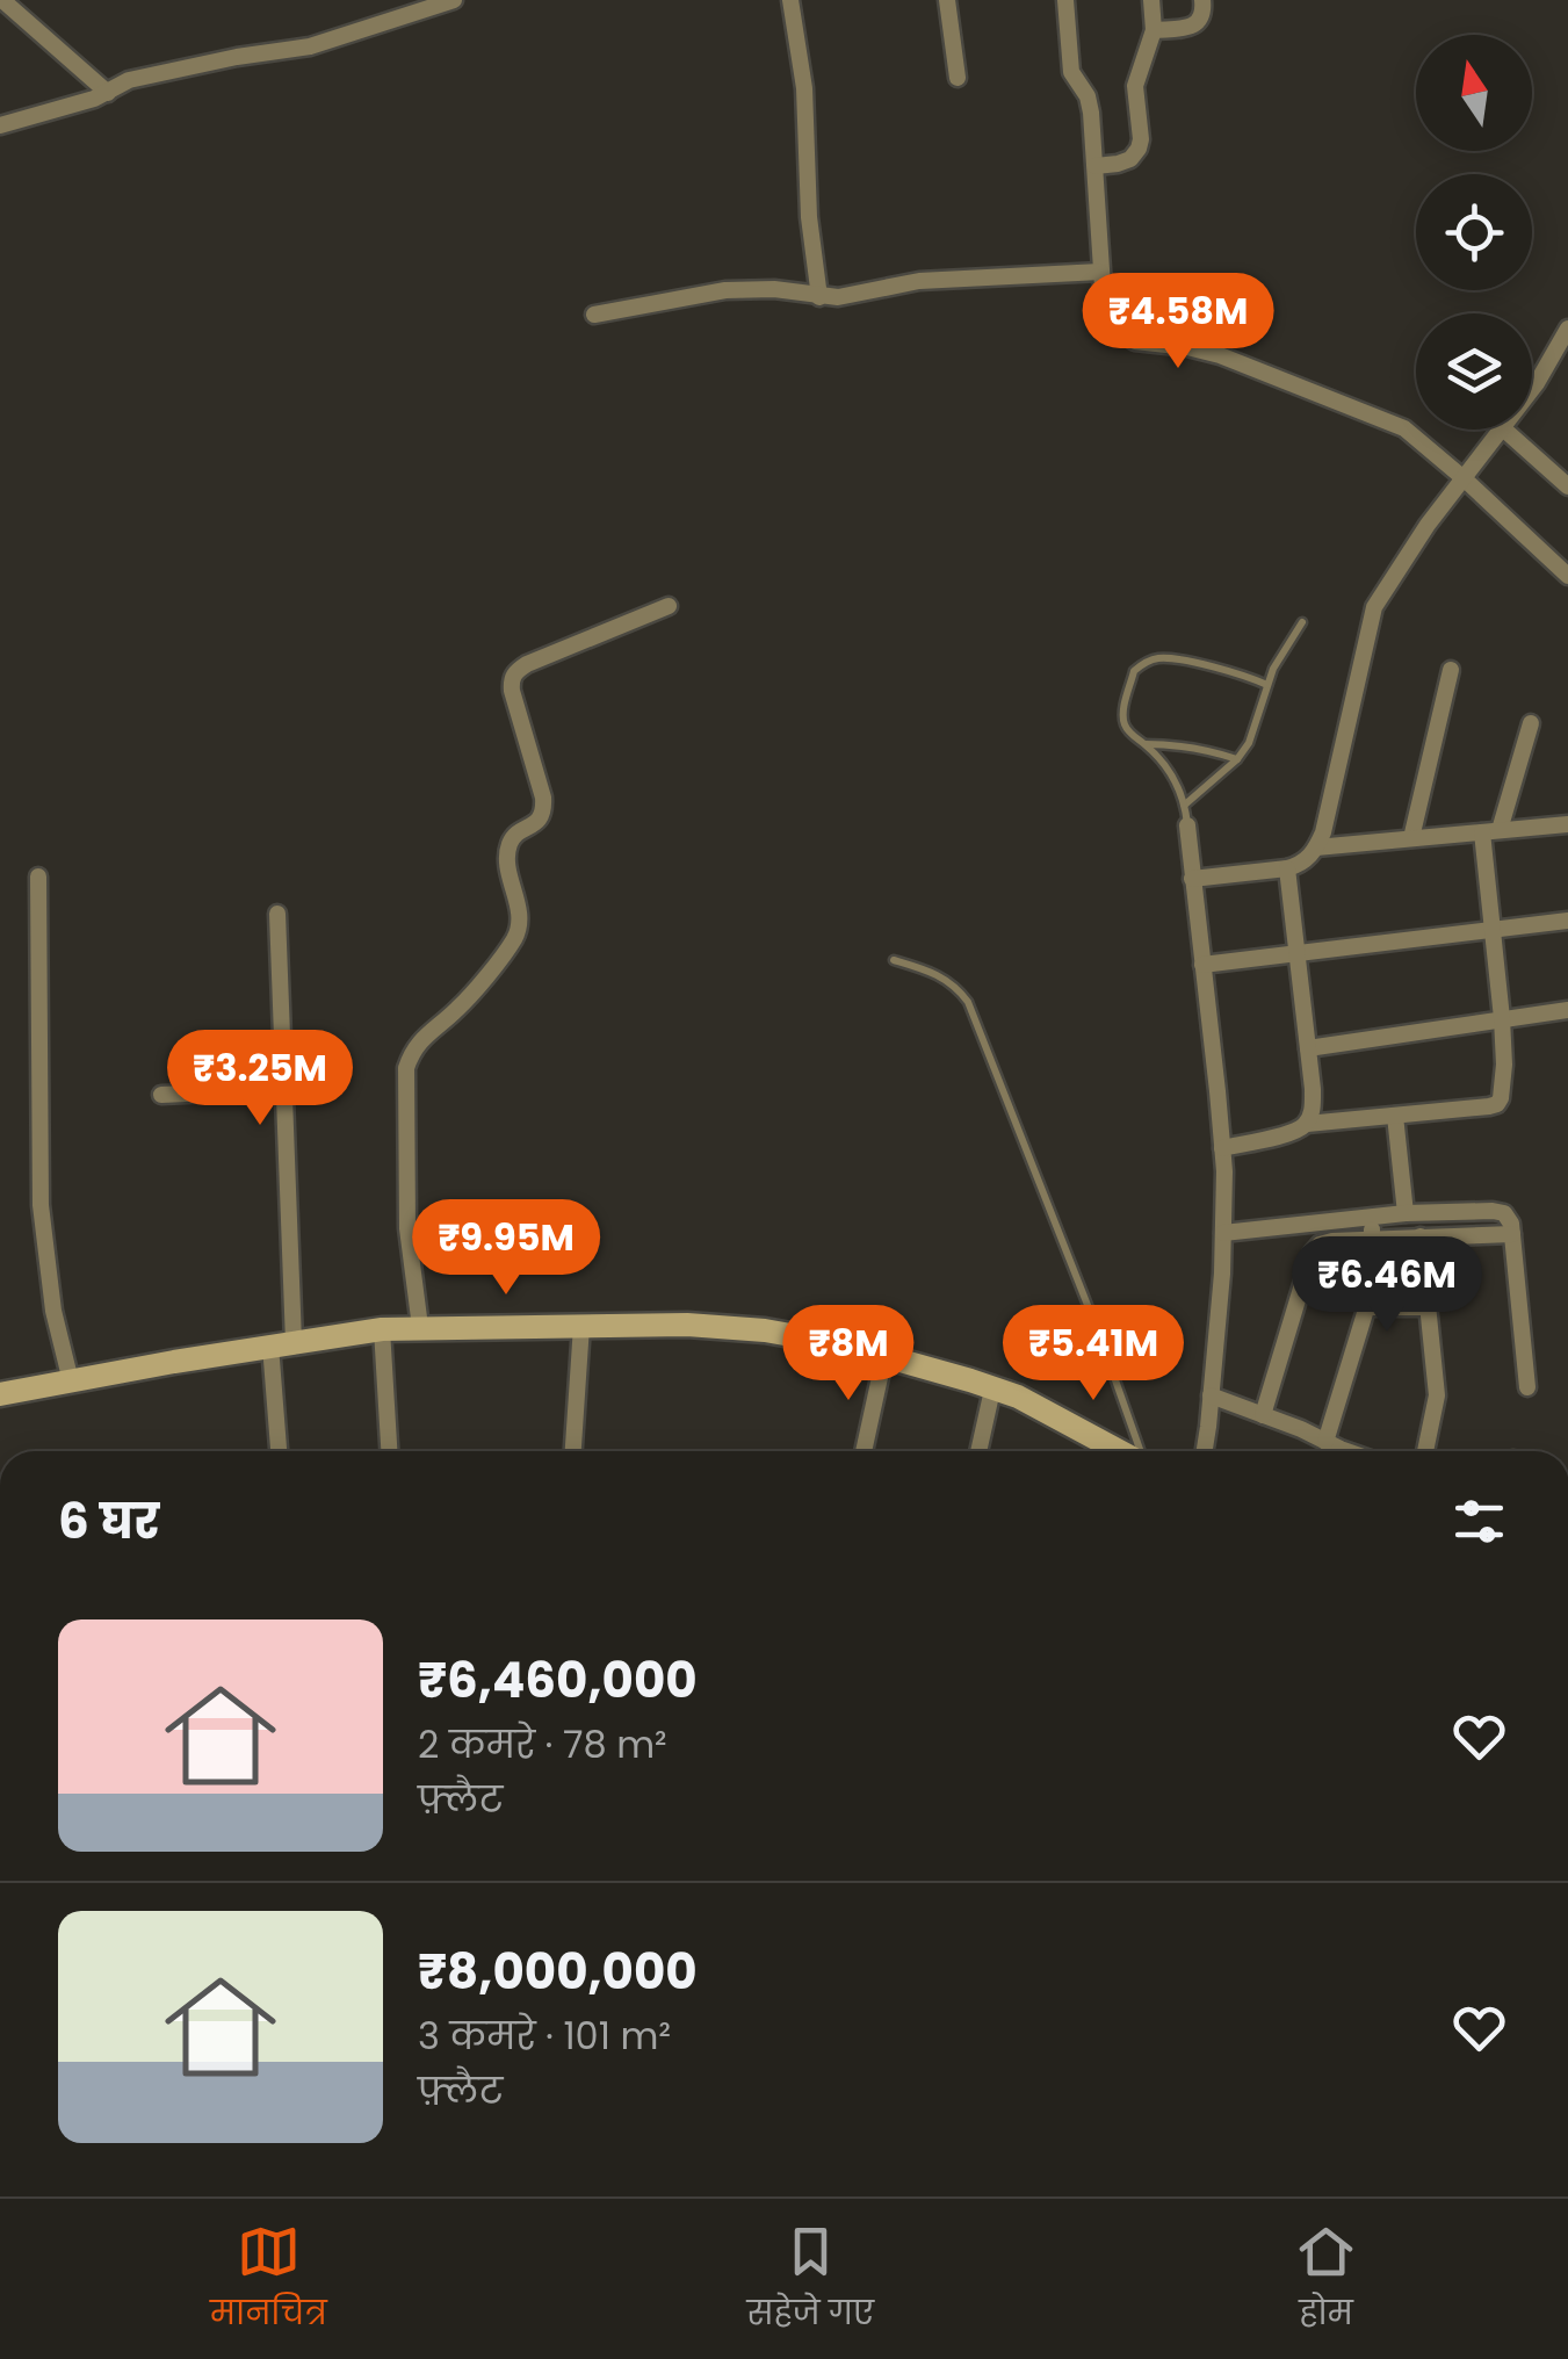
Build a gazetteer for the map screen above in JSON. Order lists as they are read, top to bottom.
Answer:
{
  "north": "top",
  "page": {
    "price": [
      "₹4.58M",
      "₹3.25M",
      "₹9.95M",
      "₹6.46M",
      "₹8M",
      "₹5.41M"
    ],
    "heading": "6 घर",
    "list": [
      {
        "name": "₹6,460,000",
        "note": "2 कमरे · 78 m² · फ़्लैट"
      },
      {
        "name": "₹8,000,000",
        "note": "3 कमरे · 101 m² · फ़्लैट"
      }
    ],
    "tabs": ["मानचित्र", "सहेजे गए", "होम"]
  }
}
